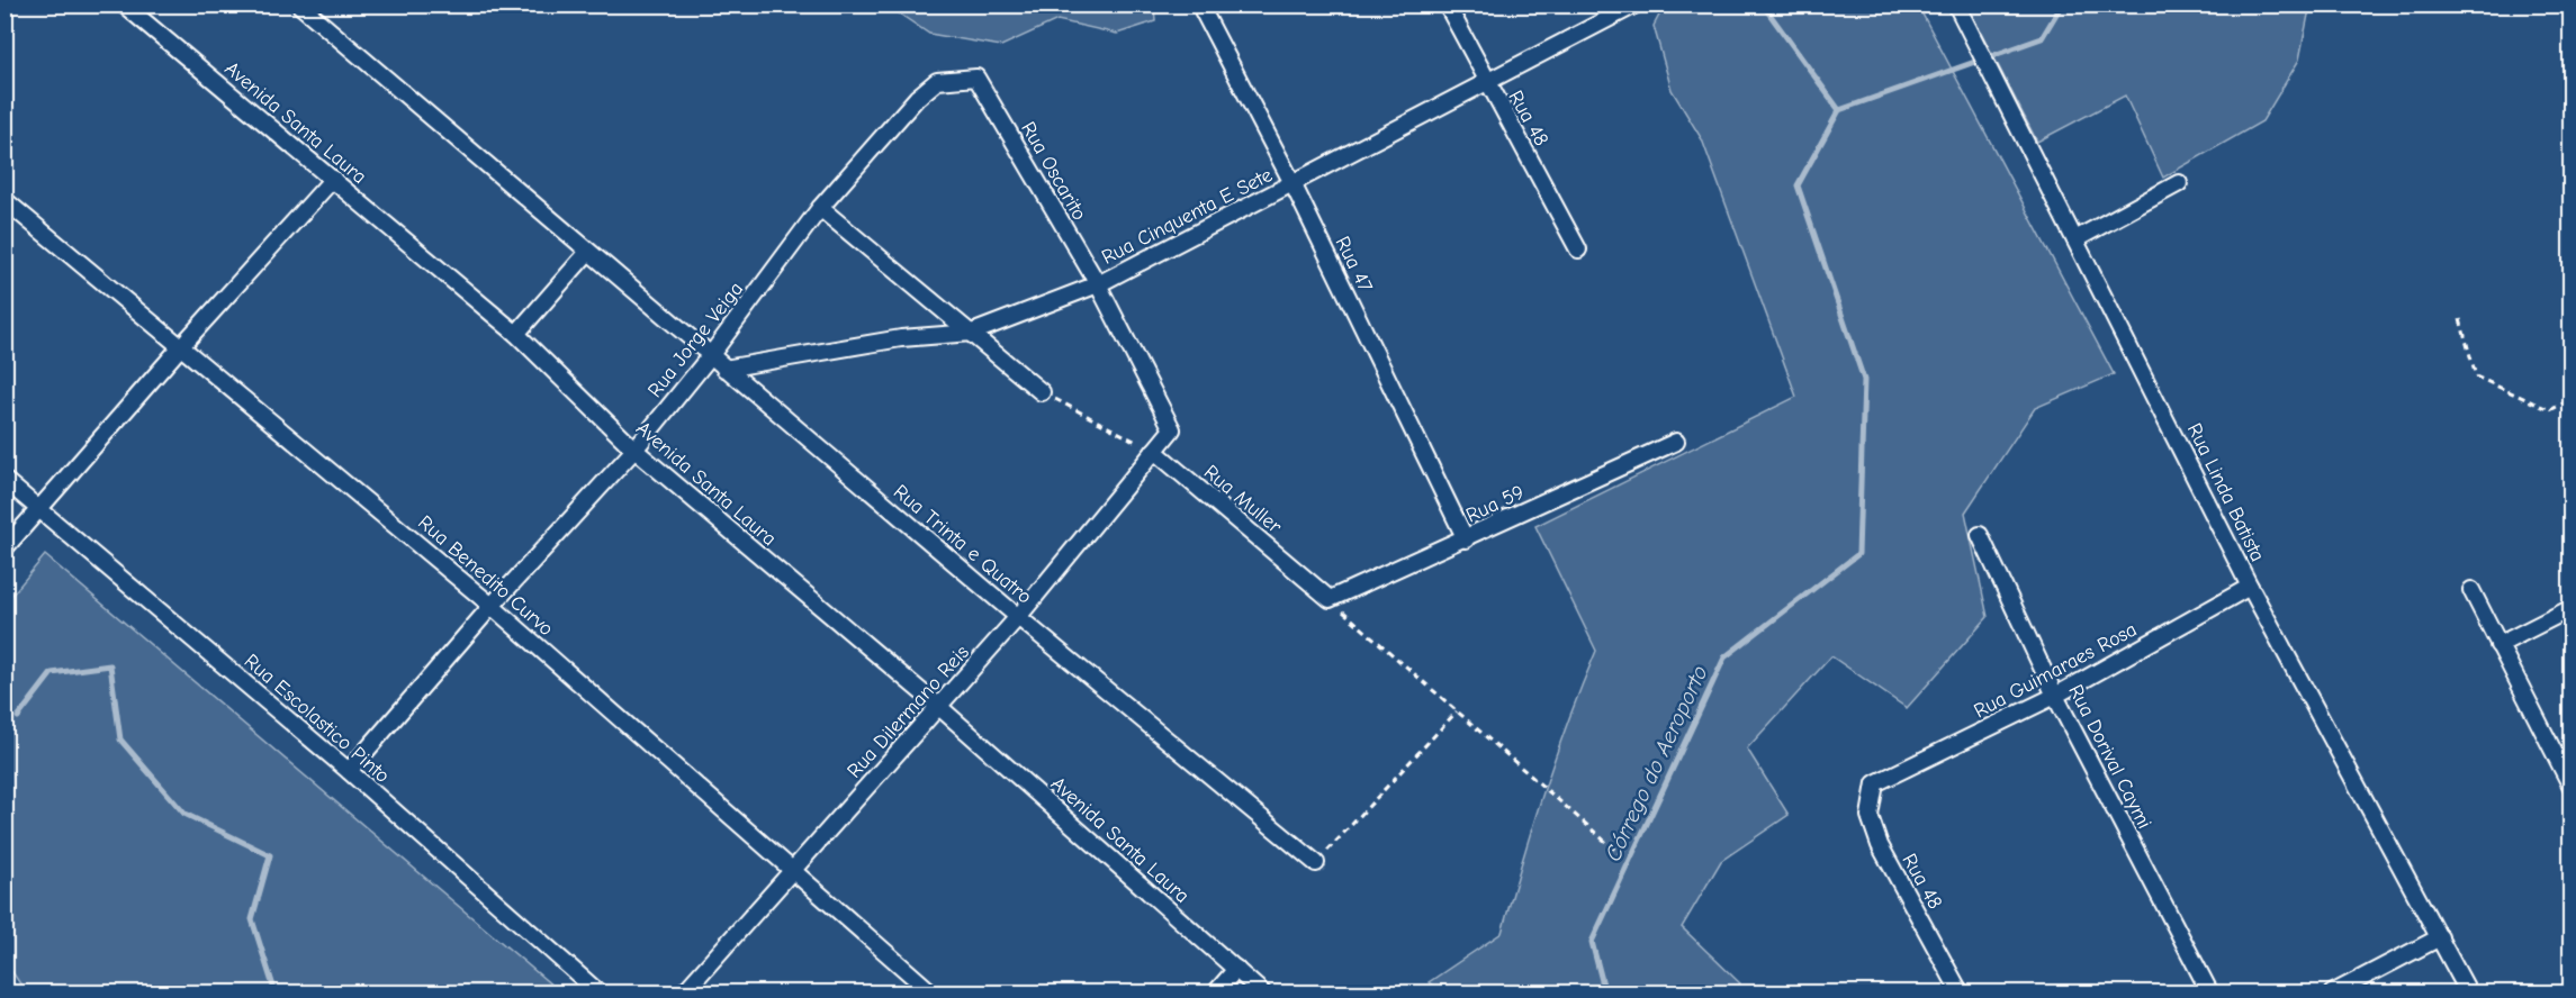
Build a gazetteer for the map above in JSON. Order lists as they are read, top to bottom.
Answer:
{
  "streets": {
    "street": [
      "Rua 48",
      "Avenida Santa Laura",
      "Rua Oscarito",
      "Rua Cinquenta E Sete",
      "Rua 47",
      "Rua Jorge Veiga",
      "Rua Linda Batista",
      "Rua Muller",
      "Rua 59",
      "Rua Trinta e Quatro",
      "Rua Benedito Curvo",
      "Rua Guimaraes Rosa",
      "Rua Dilermano Reis",
      "Rua Escolastico Pinto",
      "Rua Dorival Caymi"
    ]
  },
  "crossings": [
    ["Rua 48", "Rua Cinquenta E Sete"],
    ["Rua 48", "Rua Guimaraes Rosa"],
    ["Avenida Santa Laura", "Rua Jorge Veiga"],
    ["Avenida Santa Laura", "Rua Dilermano Reis"],
    ["Rua Oscarito", "Rua Cinquenta E Sete"],
    ["Rua Oscarito", "Rua Jorge Veiga"],
    ["Rua Oscarito", "Rua Muller"],
    ["Rua Oscarito", "Rua Dilermano Reis"],
    ["Rua Cinquenta E Sete", "Rua 47"],
    ["Rua Cinquenta E Sete", "Rua Trinta e Quatro"],
    ["Rua 47", "Rua 59"],
    ["Rua Jorge Veiga", "Rua Trinta e Quatro"],
    ["Rua Jorge Veiga", "Rua Benedito Curvo"],
    ["Rua Jorge Veiga", "Rua Escolastico Pinto"],
    ["Rua Linda Batista", "Rua Guimaraes Rosa"],
    ["Rua Muller", "Rua 59"],
    ["Rua Muller", "Rua Dilermano Reis"],
    ["Rua Trinta e Quatro", "Rua Dilermano Reis"],
    ["Rua Benedito Curvo", "Rua Dilermano Reis"],
    ["Rua Guimaraes Rosa", "Rua Dorival Caymi"]
  ],
  "water": ["Córrego do Aeroporto"]
}
